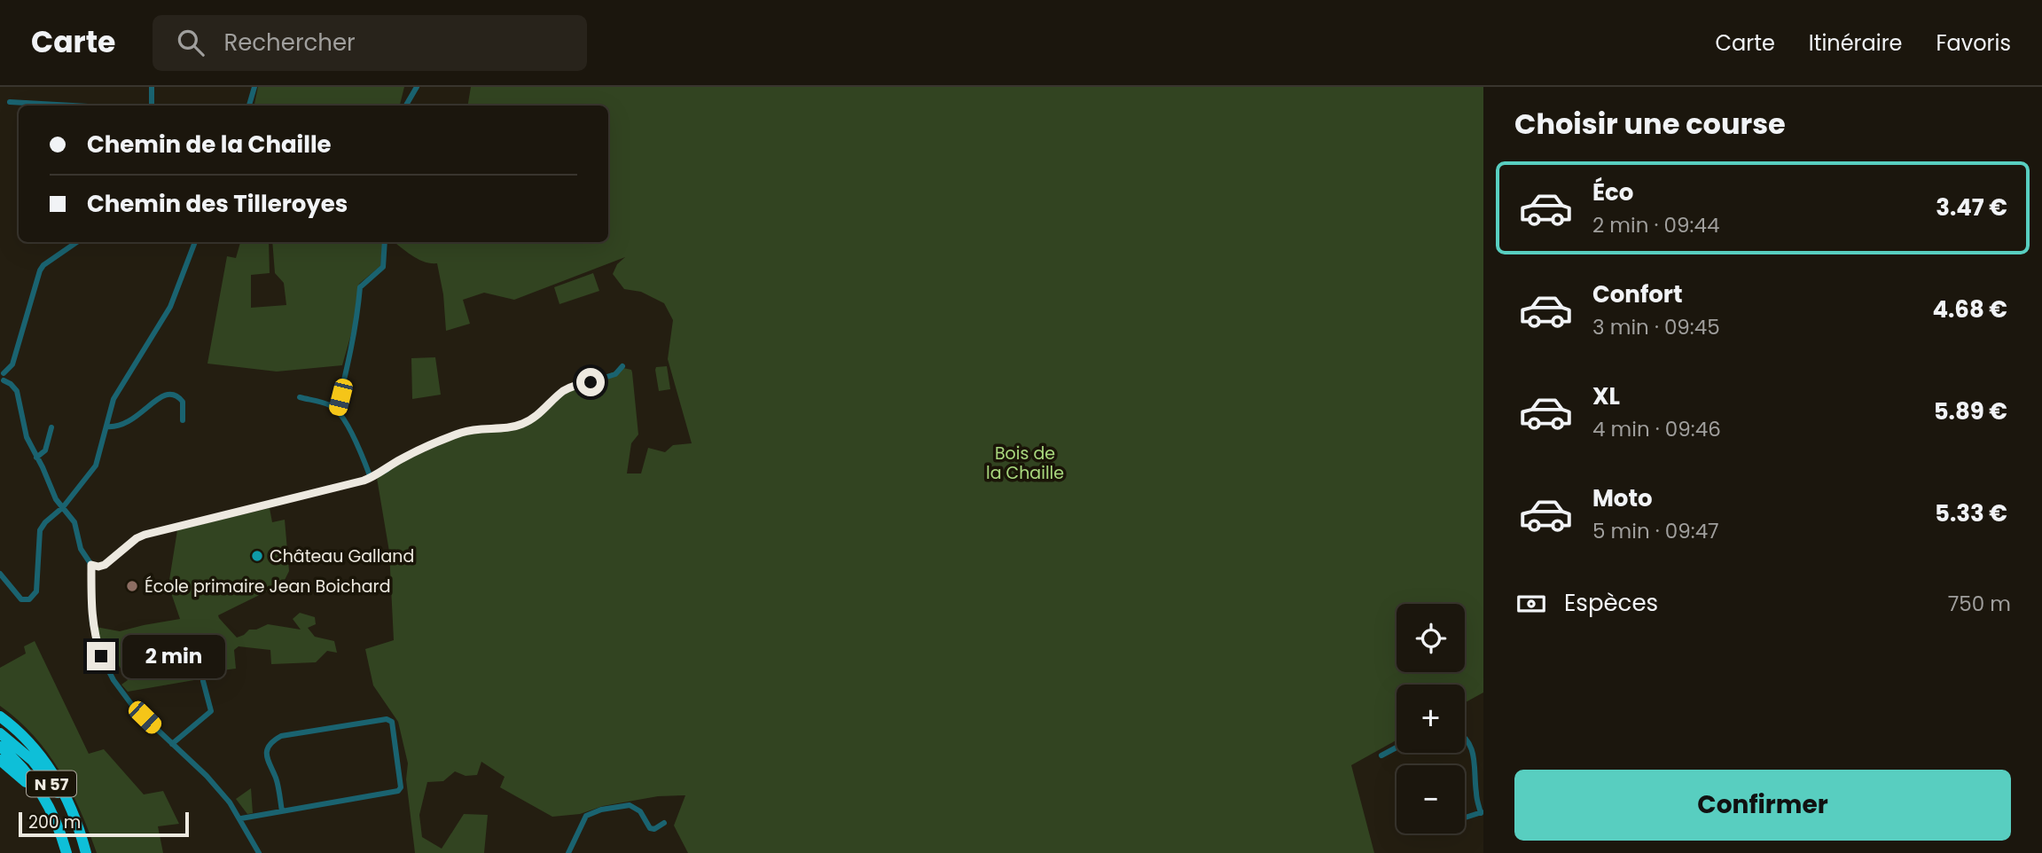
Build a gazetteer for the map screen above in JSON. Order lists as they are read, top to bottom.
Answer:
{
  "streets": {
    "highway": ["N 57"]
  },
  "parks": ["Bois de la Chaille"],
  "places": ["Château Galland", "École primaire Jean Boichard"],
  "scale_bar": "200 m",
  "page": {
    "header": "Carte",
    "search": "Rechercher",
    "nav": ["Carte", "Itinéraire", "Favoris"],
    "heading": "Choisir une course",
    "banner": ["Chemin de la Chaille", "Chemin des Tilleroyes"],
    "list": [
      {
        "name": "Éco",
        "note": "2 min · 09:44",
        "value": "3.47 €"
      },
      {
        "name": "Confort",
        "note": "3 min · 09:45",
        "value": "4.68 €"
      },
      {
        "name": "XL",
        "note": "4 min · 09:46",
        "value": "5.89 €"
      },
      {
        "name": "Moto",
        "note": "5 min · 09:47",
        "value": "5.33 €"
      }
    ],
    "pay": ["Espèces", "750 m"],
    "map_buttons": ["+", "−"],
    "bubble": "2 min",
    "buttons": "Confirmer",
    "scale": "200 m"
  }
}
